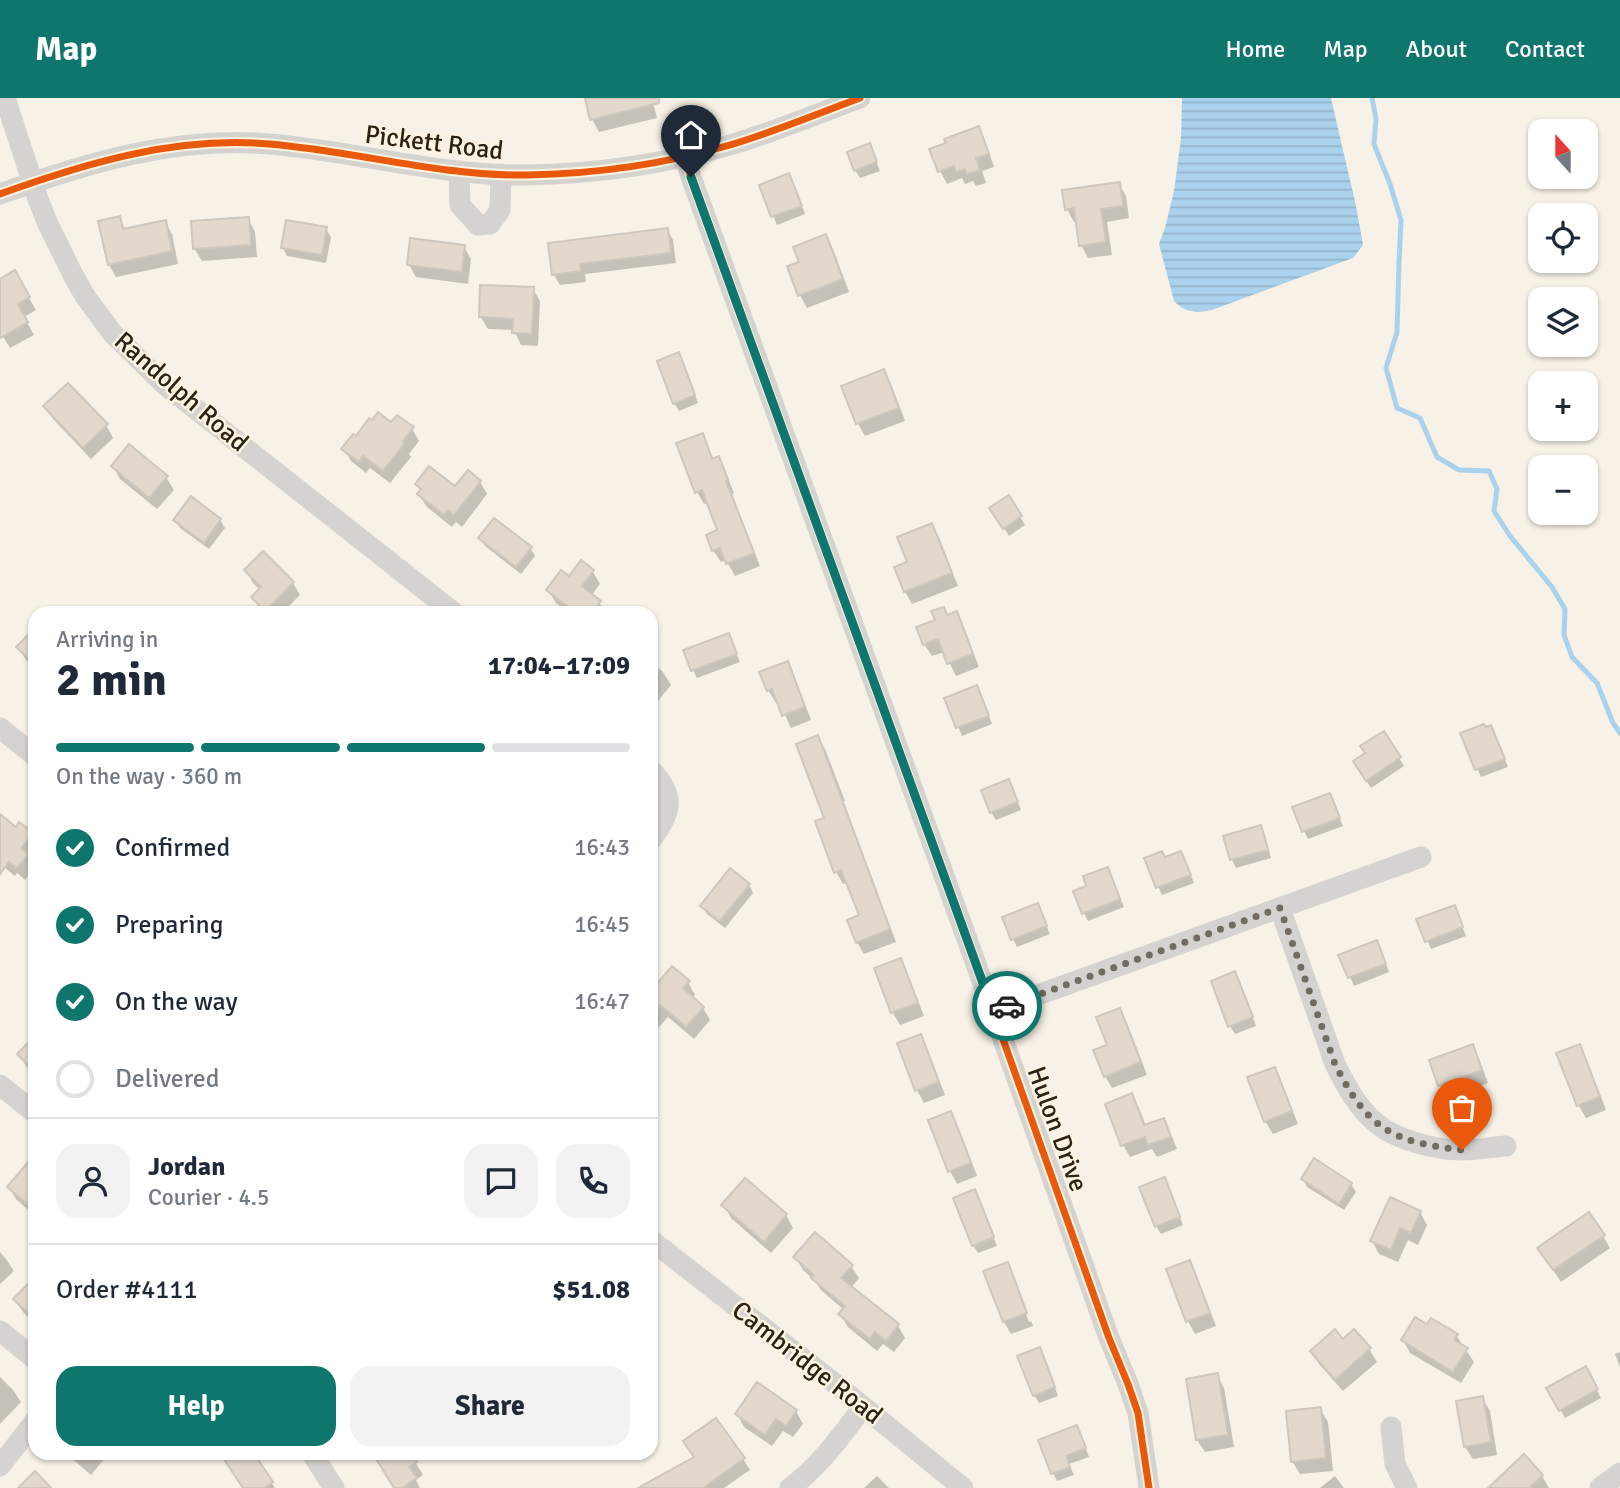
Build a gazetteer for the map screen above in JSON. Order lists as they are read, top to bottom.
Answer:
{
  "streets": {
    "street": [
      "Pickett Road",
      "Randolph Road",
      "Hulon Drive",
      "Cambridge Road"
    ]
  },
  "crossings": [
    ["Pickett Road", "Randolph Road"],
    ["Pickett Road", "Hulon Drive"]
  ],
  "north": "top",
  "page": {
    "header": "Map",
    "nav": [
      "Home",
      "Map",
      "About",
      "Contact"
    ],
    "map_buttons": ["+", "−"],
    "heading": ["2 min", "Arriving in", "17:04–17:09"],
    "panel": [
      "Jordan",
      "Courier · 4.5",
      "Order #4111",
      "$51.08"
    ],
    "bar": "On the way · 360 m",
    "list": [
      ["Confirmed", "16:43"],
      ["Preparing", "16:45"],
      ["On the way", "16:47"],
      "Delivered"
    ],
    "buttons": ["Help", "Share"]
  }
}
